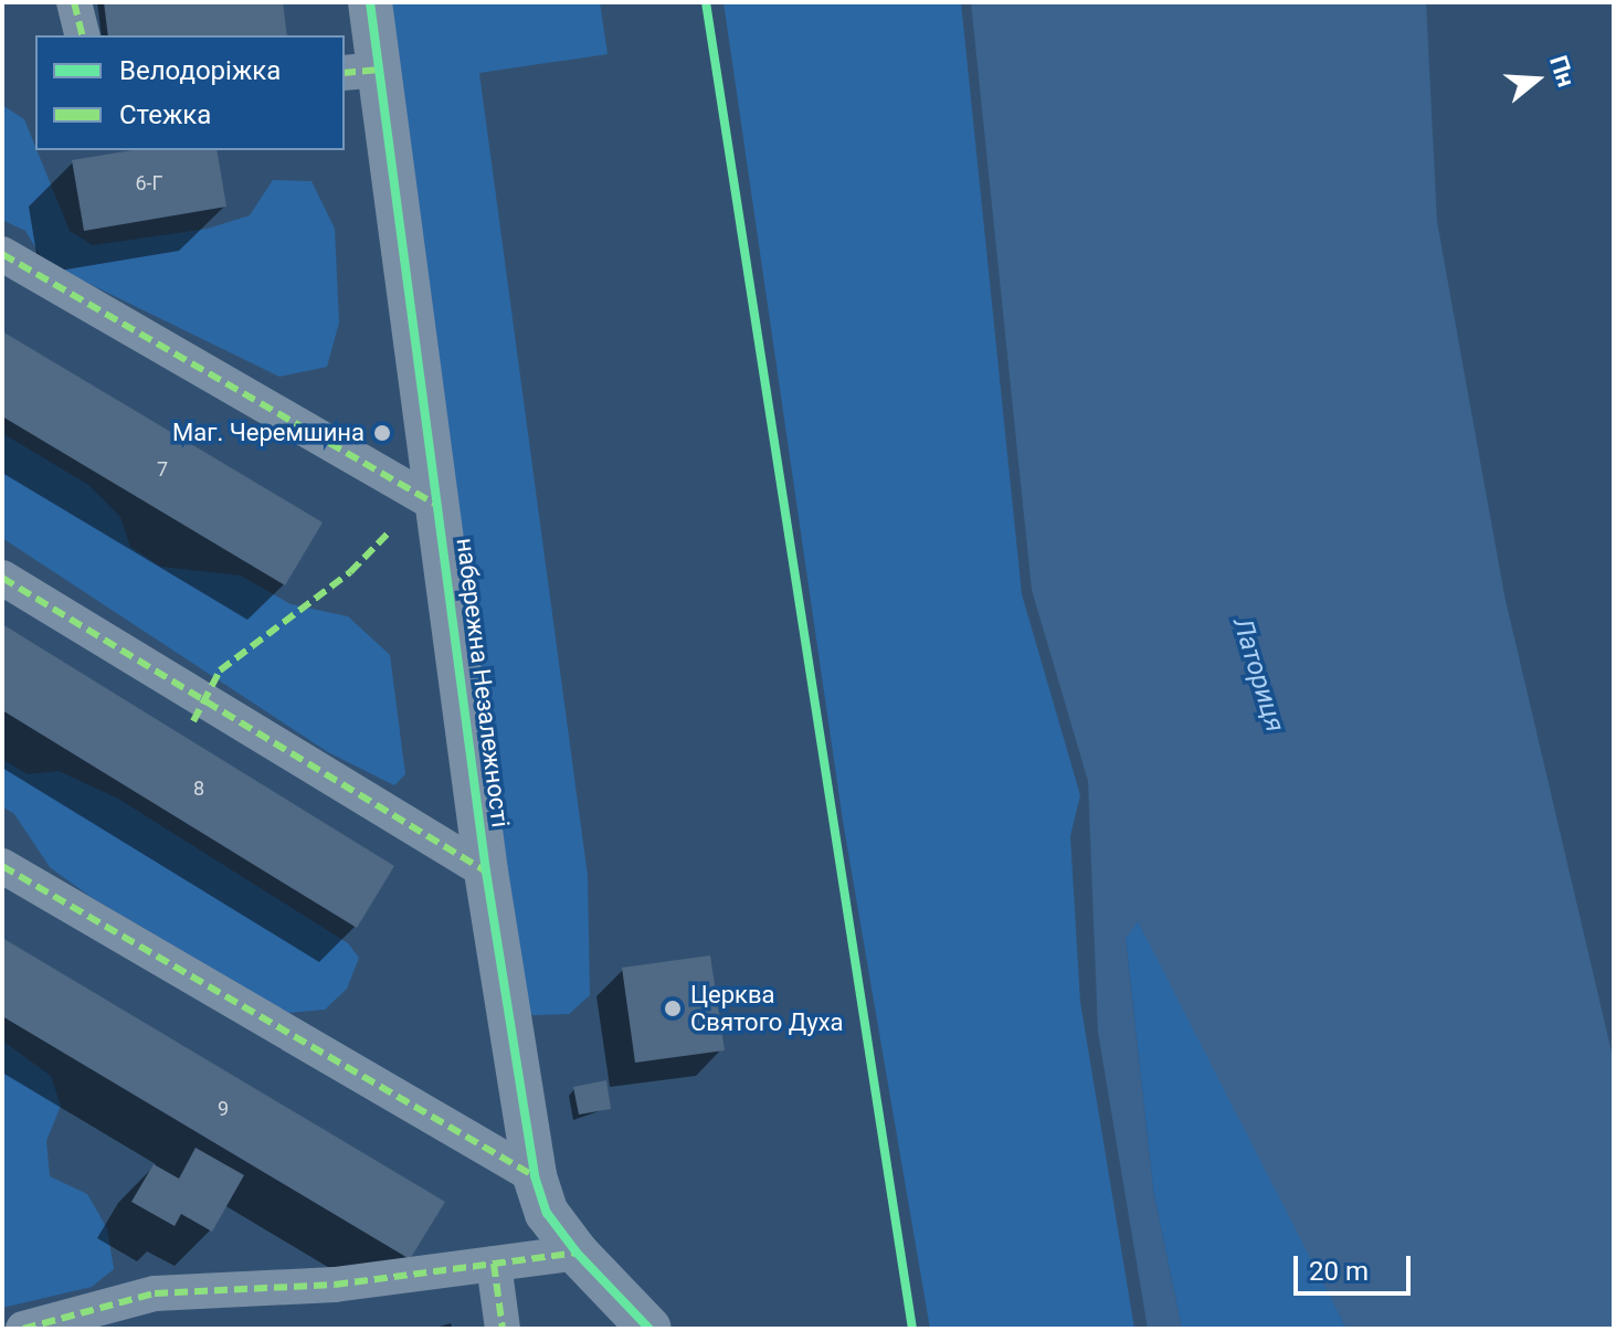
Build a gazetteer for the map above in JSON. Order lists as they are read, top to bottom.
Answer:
{
  "streets": {
    "street": ["набережна Незалежності"]
  },
  "water": ["Латориця"],
  "places": ["Маг. Черемшина", "Церква Святого Духа"],
  "house_numbers": [
    "6-Г",
    "7",
    "8",
    "9"
  ],
  "legend": ["Велодоріжка", "Стежка"],
  "scale_bar": "20 m",
  "north": "right"
}
